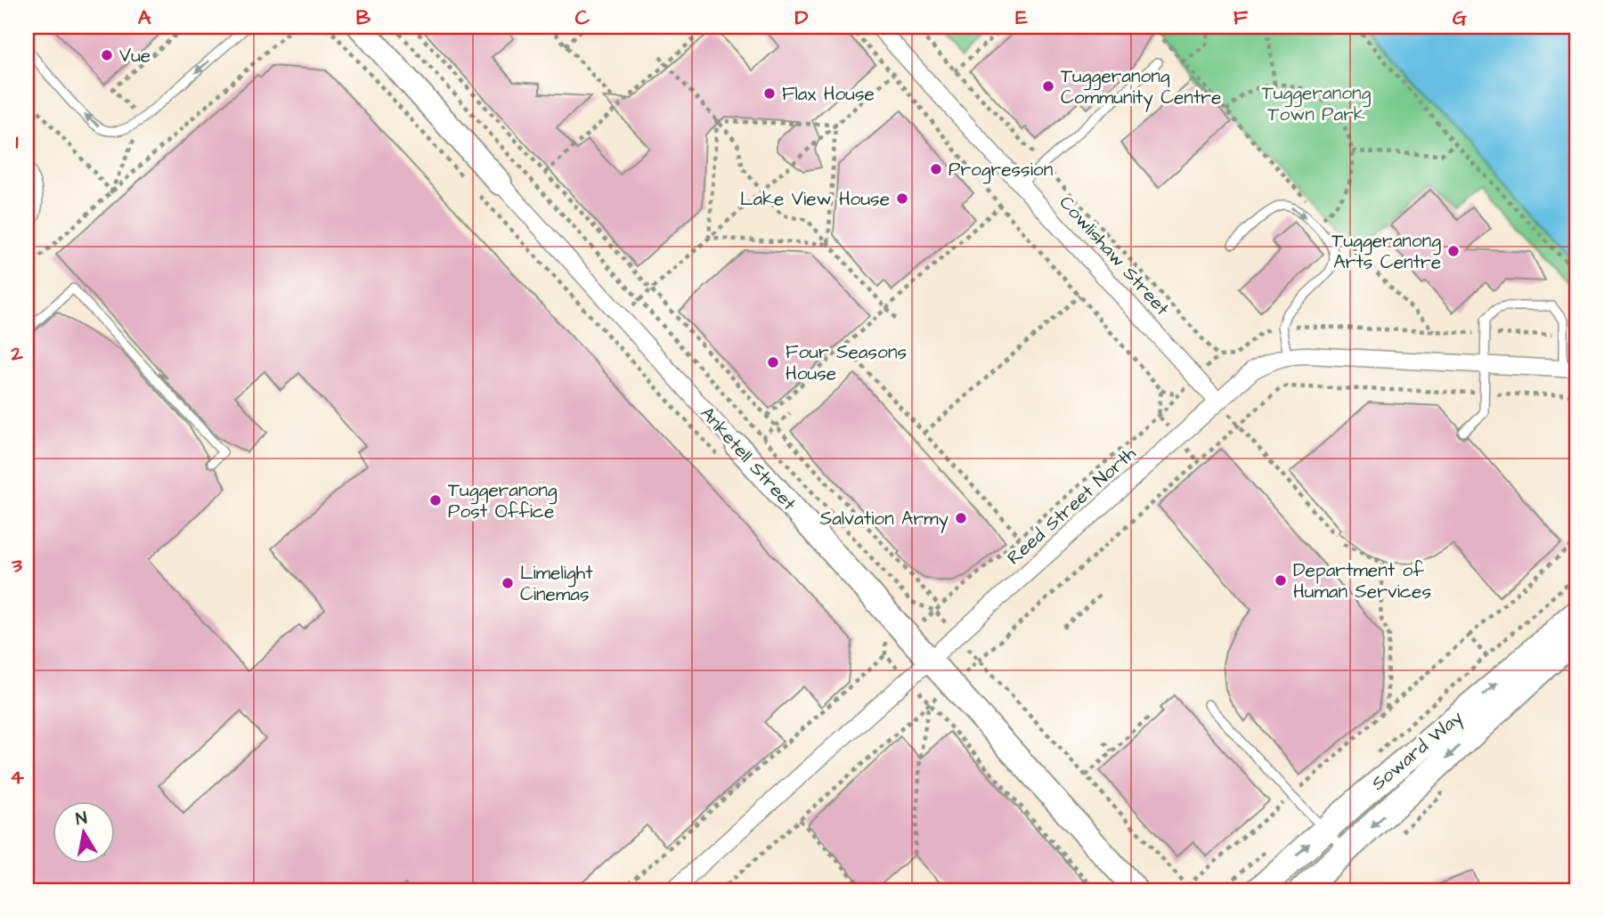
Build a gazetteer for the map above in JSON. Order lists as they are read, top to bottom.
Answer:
{
  "streets": {
    "main road": ["Soward Way"],
    "street": ["Cowlishaw Street", "Anketell Street", "Reed Street North"]
  },
  "crossings": [
    ["Cowlishaw Street", "Reed Street North"],
    ["Anketell Street", "Reed Street North"]
  ],
  "parks": ["Tuggeranong Town Park"],
  "places": [
    "Vue",
    "Tuggeranong Community Centre",
    "Flax House",
    "Progression",
    "Lake View House",
    "Tuggeranong Arts Centre",
    "Four Seasons House",
    "Tuggeranong Post Office",
    "Salvation Army",
    "Department of Human Services",
    "Limelight Cinemas"
  ],
  "north": "top",
  "grid": {
    "columns": [
      "A",
      "B",
      "C",
      "D",
      "E",
      "F",
      "G"
    ],
    "rows": [
      "1",
      "2",
      "3",
      "4"
    ]
  }
}
